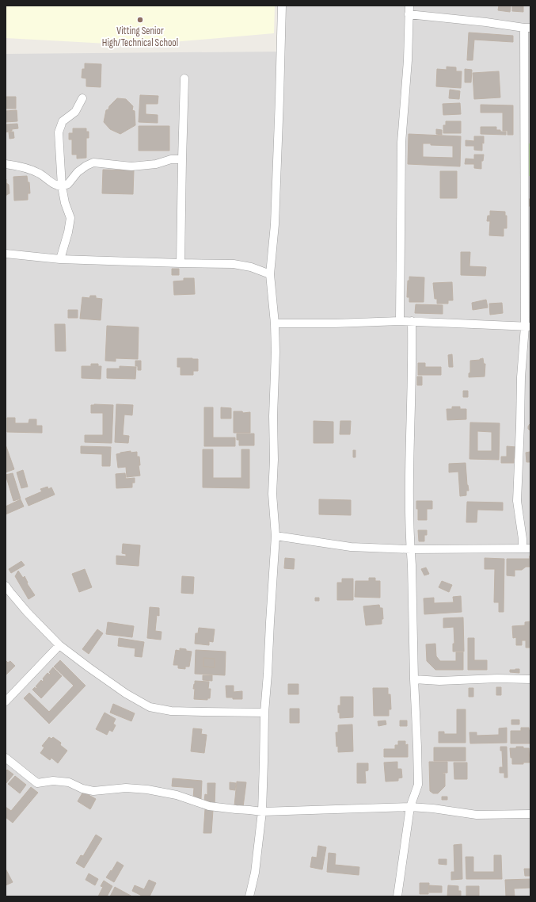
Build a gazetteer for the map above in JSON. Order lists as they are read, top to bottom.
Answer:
{
  "places": ["Vitting Senior High/Technical School"]
}
